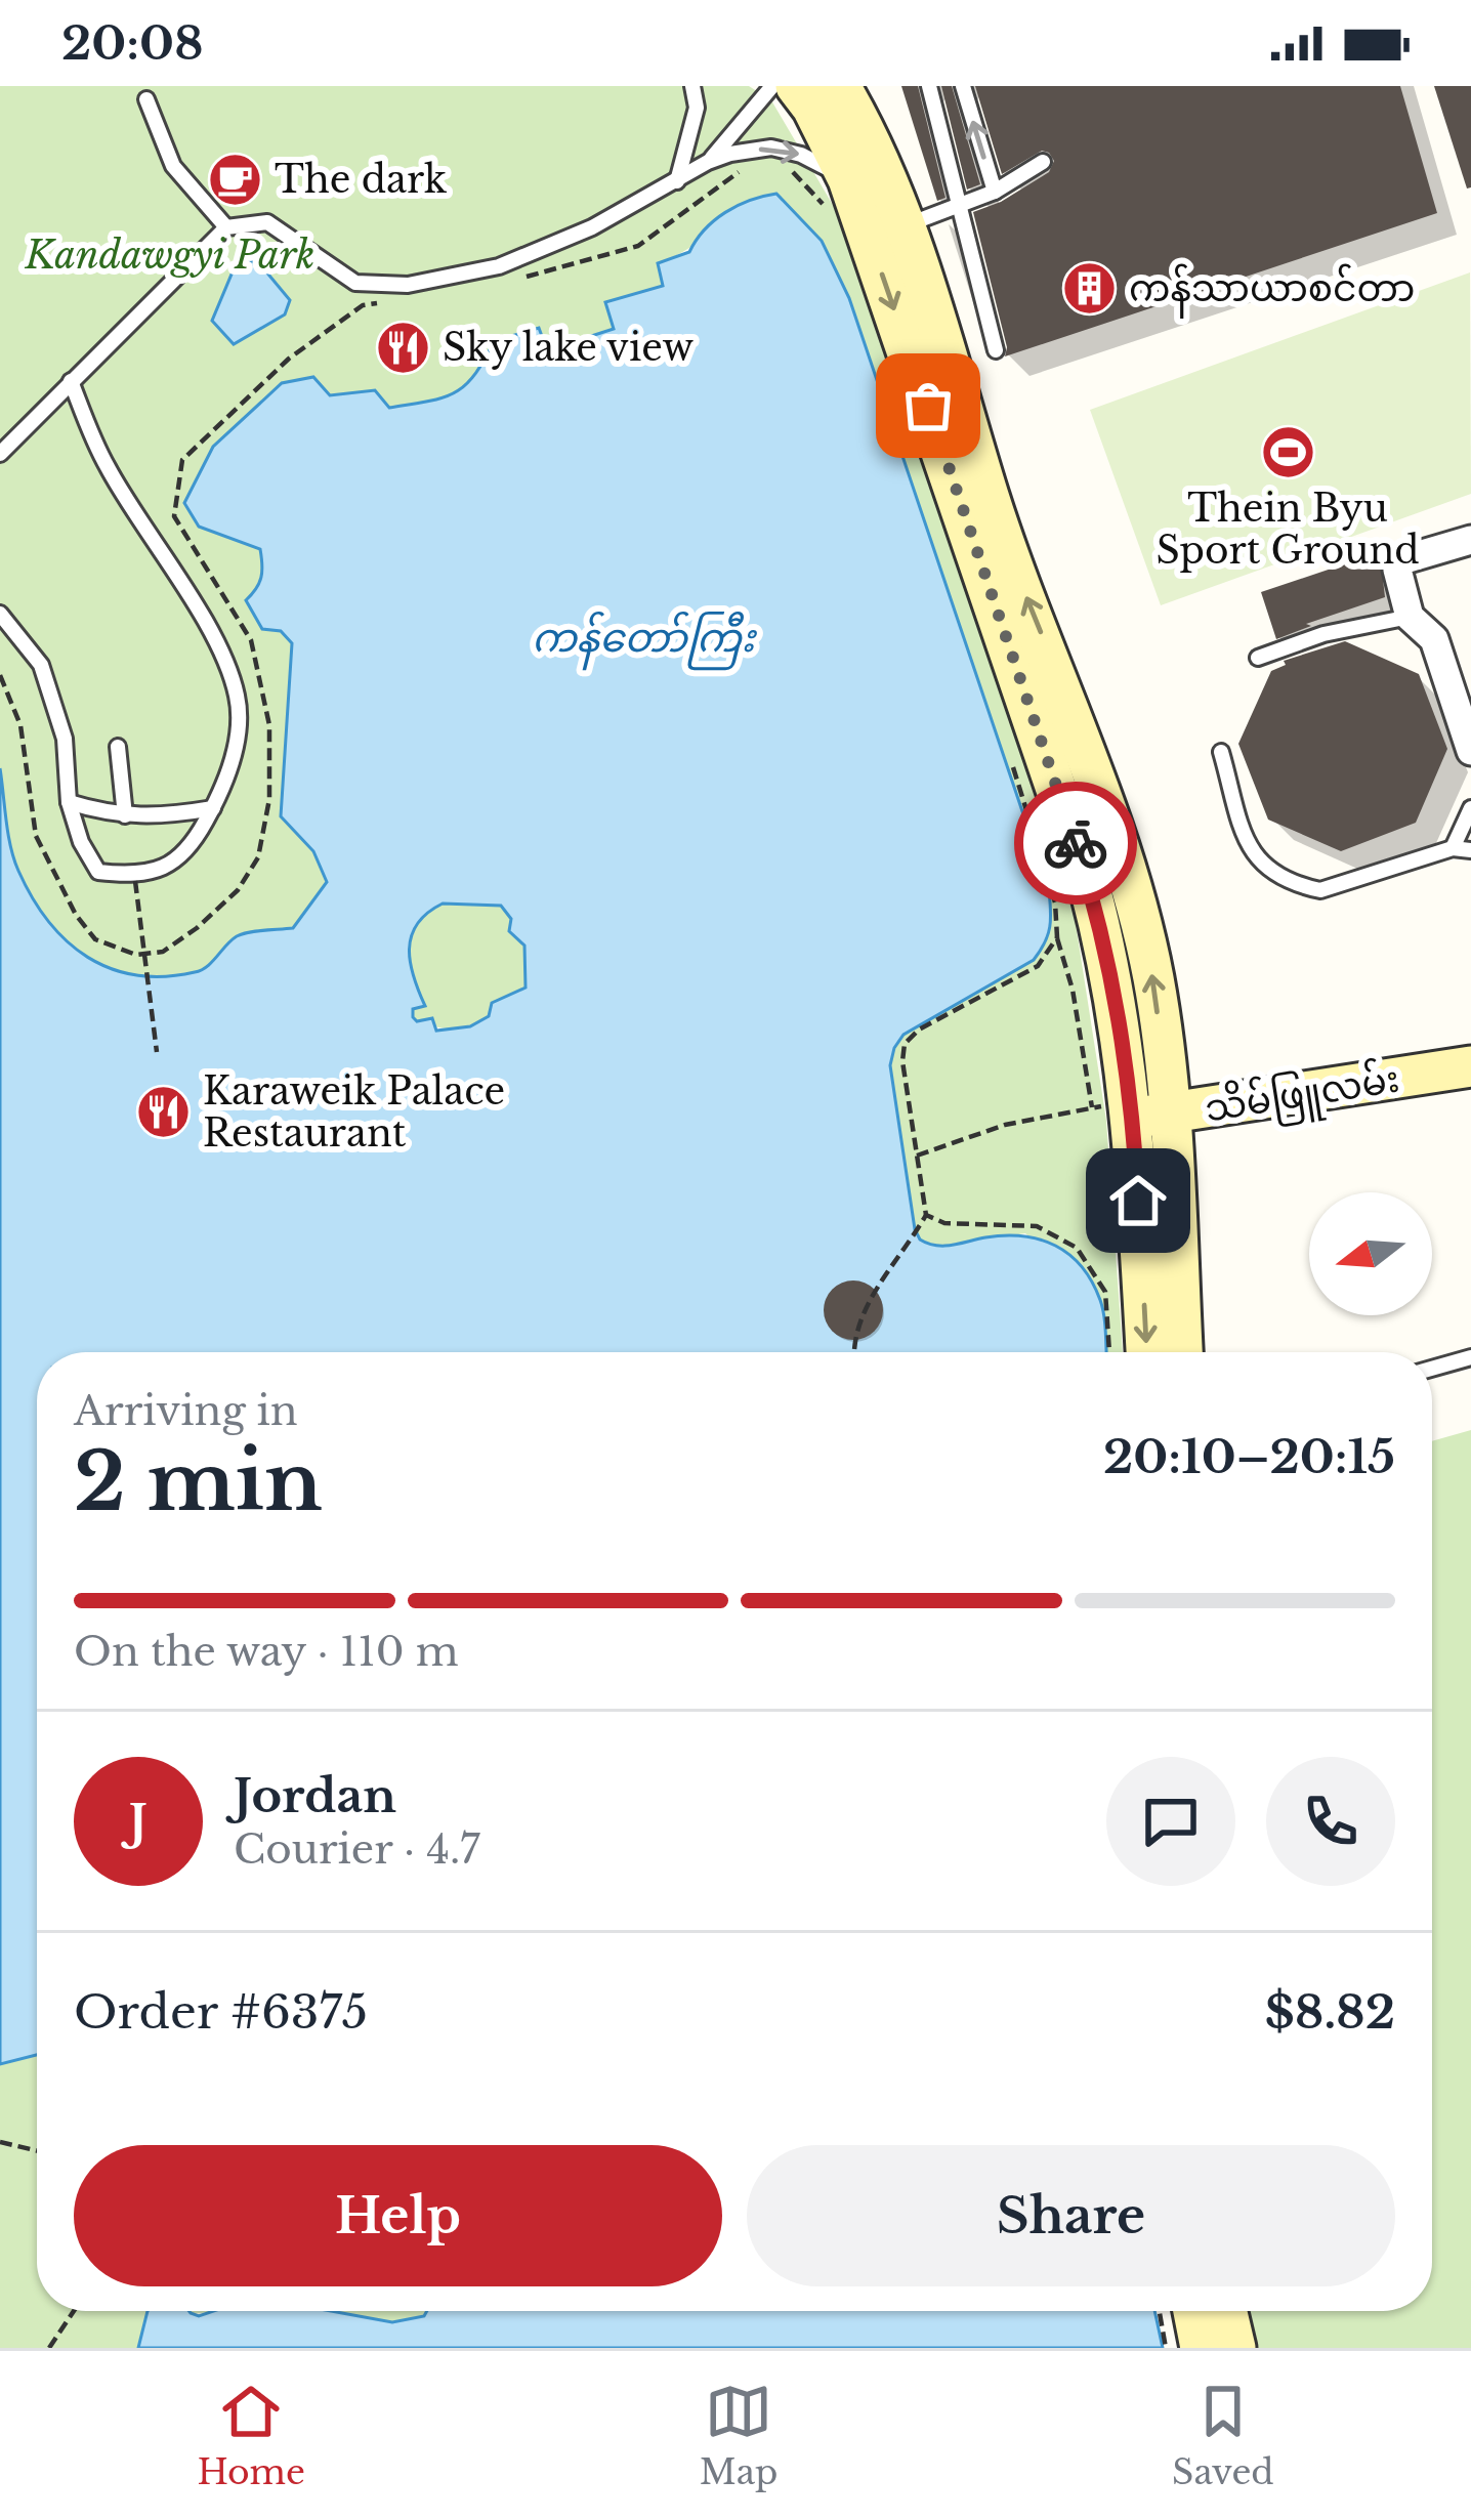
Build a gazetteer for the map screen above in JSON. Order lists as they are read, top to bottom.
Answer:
{
  "streets": {
    "main road": ["သိမ်ဖြူလမ်း"]
  },
  "water": ["ကန်တော်ကြီး"],
  "parks": ["Kandawgyi Park"],
  "places": {
    "cafe": ["The dark"],
    "building": ["ကန်သာယာစင်တာ"],
    "restaurant": ["Sky lake view", "Karaweik Palace Restaurant"],
    "sports": ["Thein Byu Sport Ground"]
  },
  "north": "left",
  "page": {
    "status": "20:08",
    "heading": ["2 min", "Arriving in", "20:10–20:15"],
    "panel": [
      "Jordan",
      "Courier · 4.7",
      "Order #6375",
      "$8.82"
    ],
    "bar": "On the way · 110 m",
    "round": "J",
    "buttons": ["Help", "Share"],
    "tabs": ["Home", "Map", "Saved"]
  }
}
